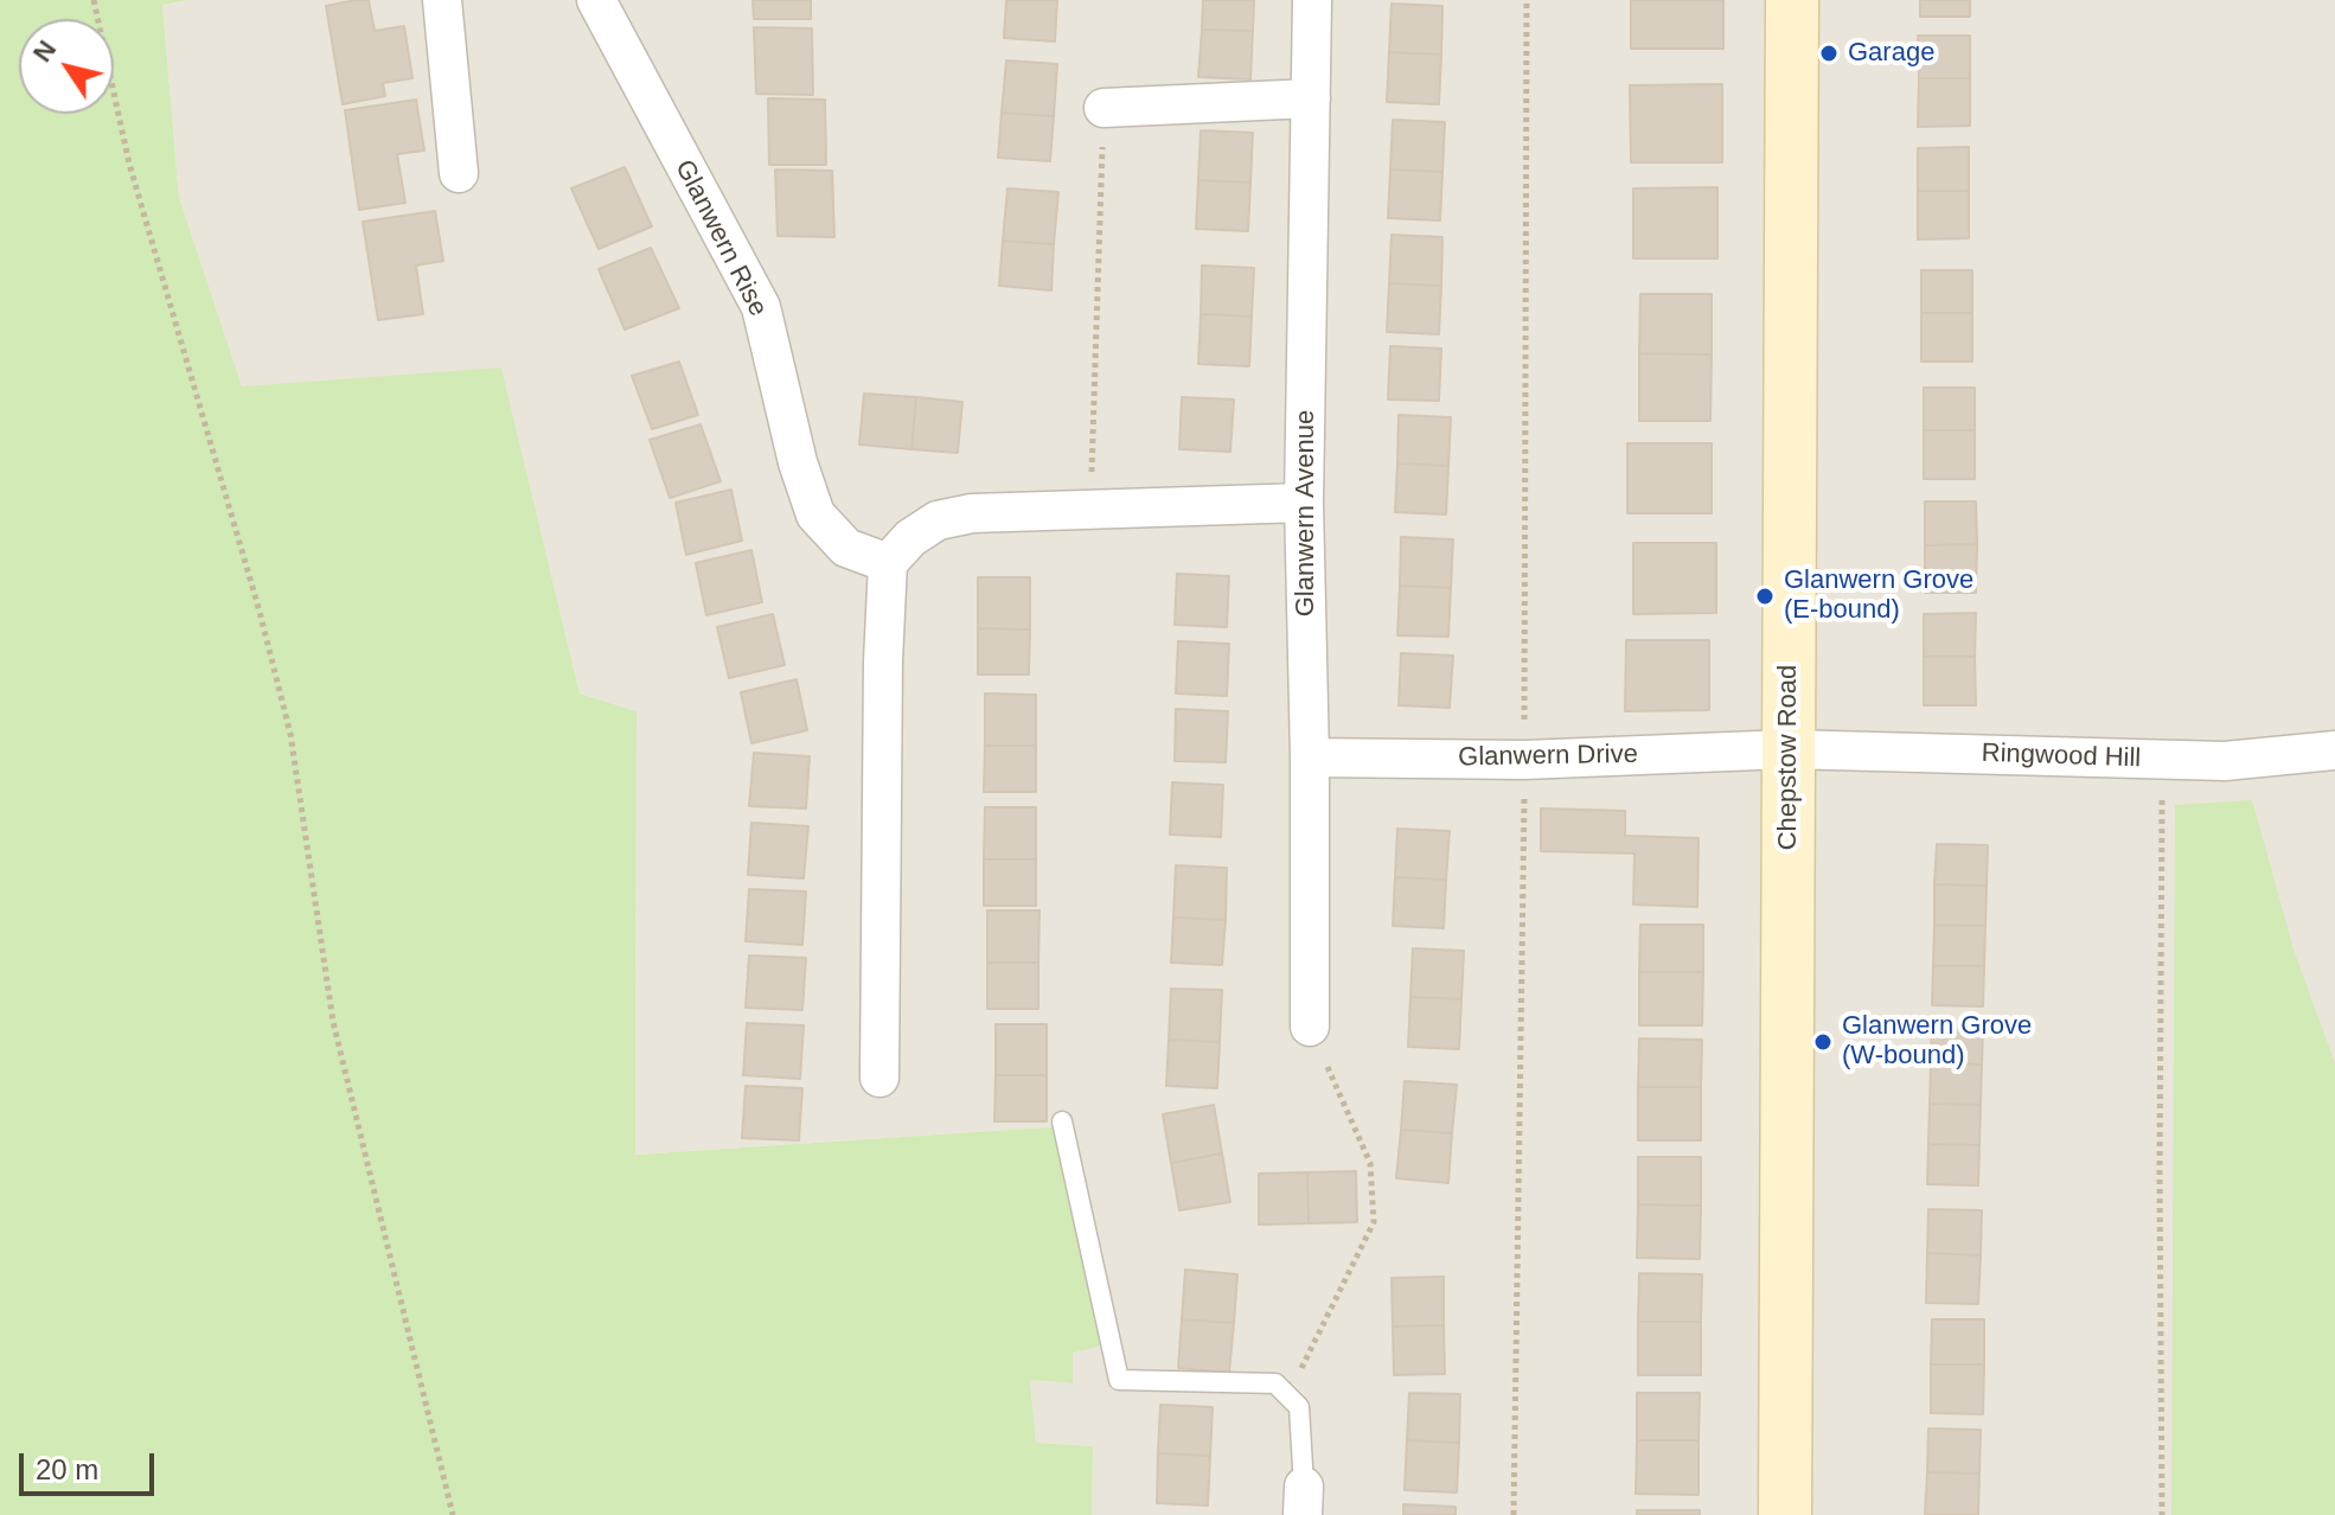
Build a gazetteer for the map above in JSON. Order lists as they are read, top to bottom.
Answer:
{
  "streets": {
    "main road": ["Chepstow Road"],
    "street": [
      "Glanwern Rise",
      "Glanwern Avenue",
      "Glanwern Drive",
      "Ringwood Hill"
    ]
  },
  "crossings": [
    ["Glanwern Avenue", "Glanwern Drive"],
    ["Glanwern Drive", "Ringwood Hill"],
    ["Glanwern Drive", "Chepstow Road"],
    ["Ringwood Hill", "Chepstow Road"]
  ],
  "places": ["Garage", "Glanwern Grove (E-bound)", "Glanwern Grove (W-bound)"],
  "scale_bar": "20 m",
  "north": "top left"
}
